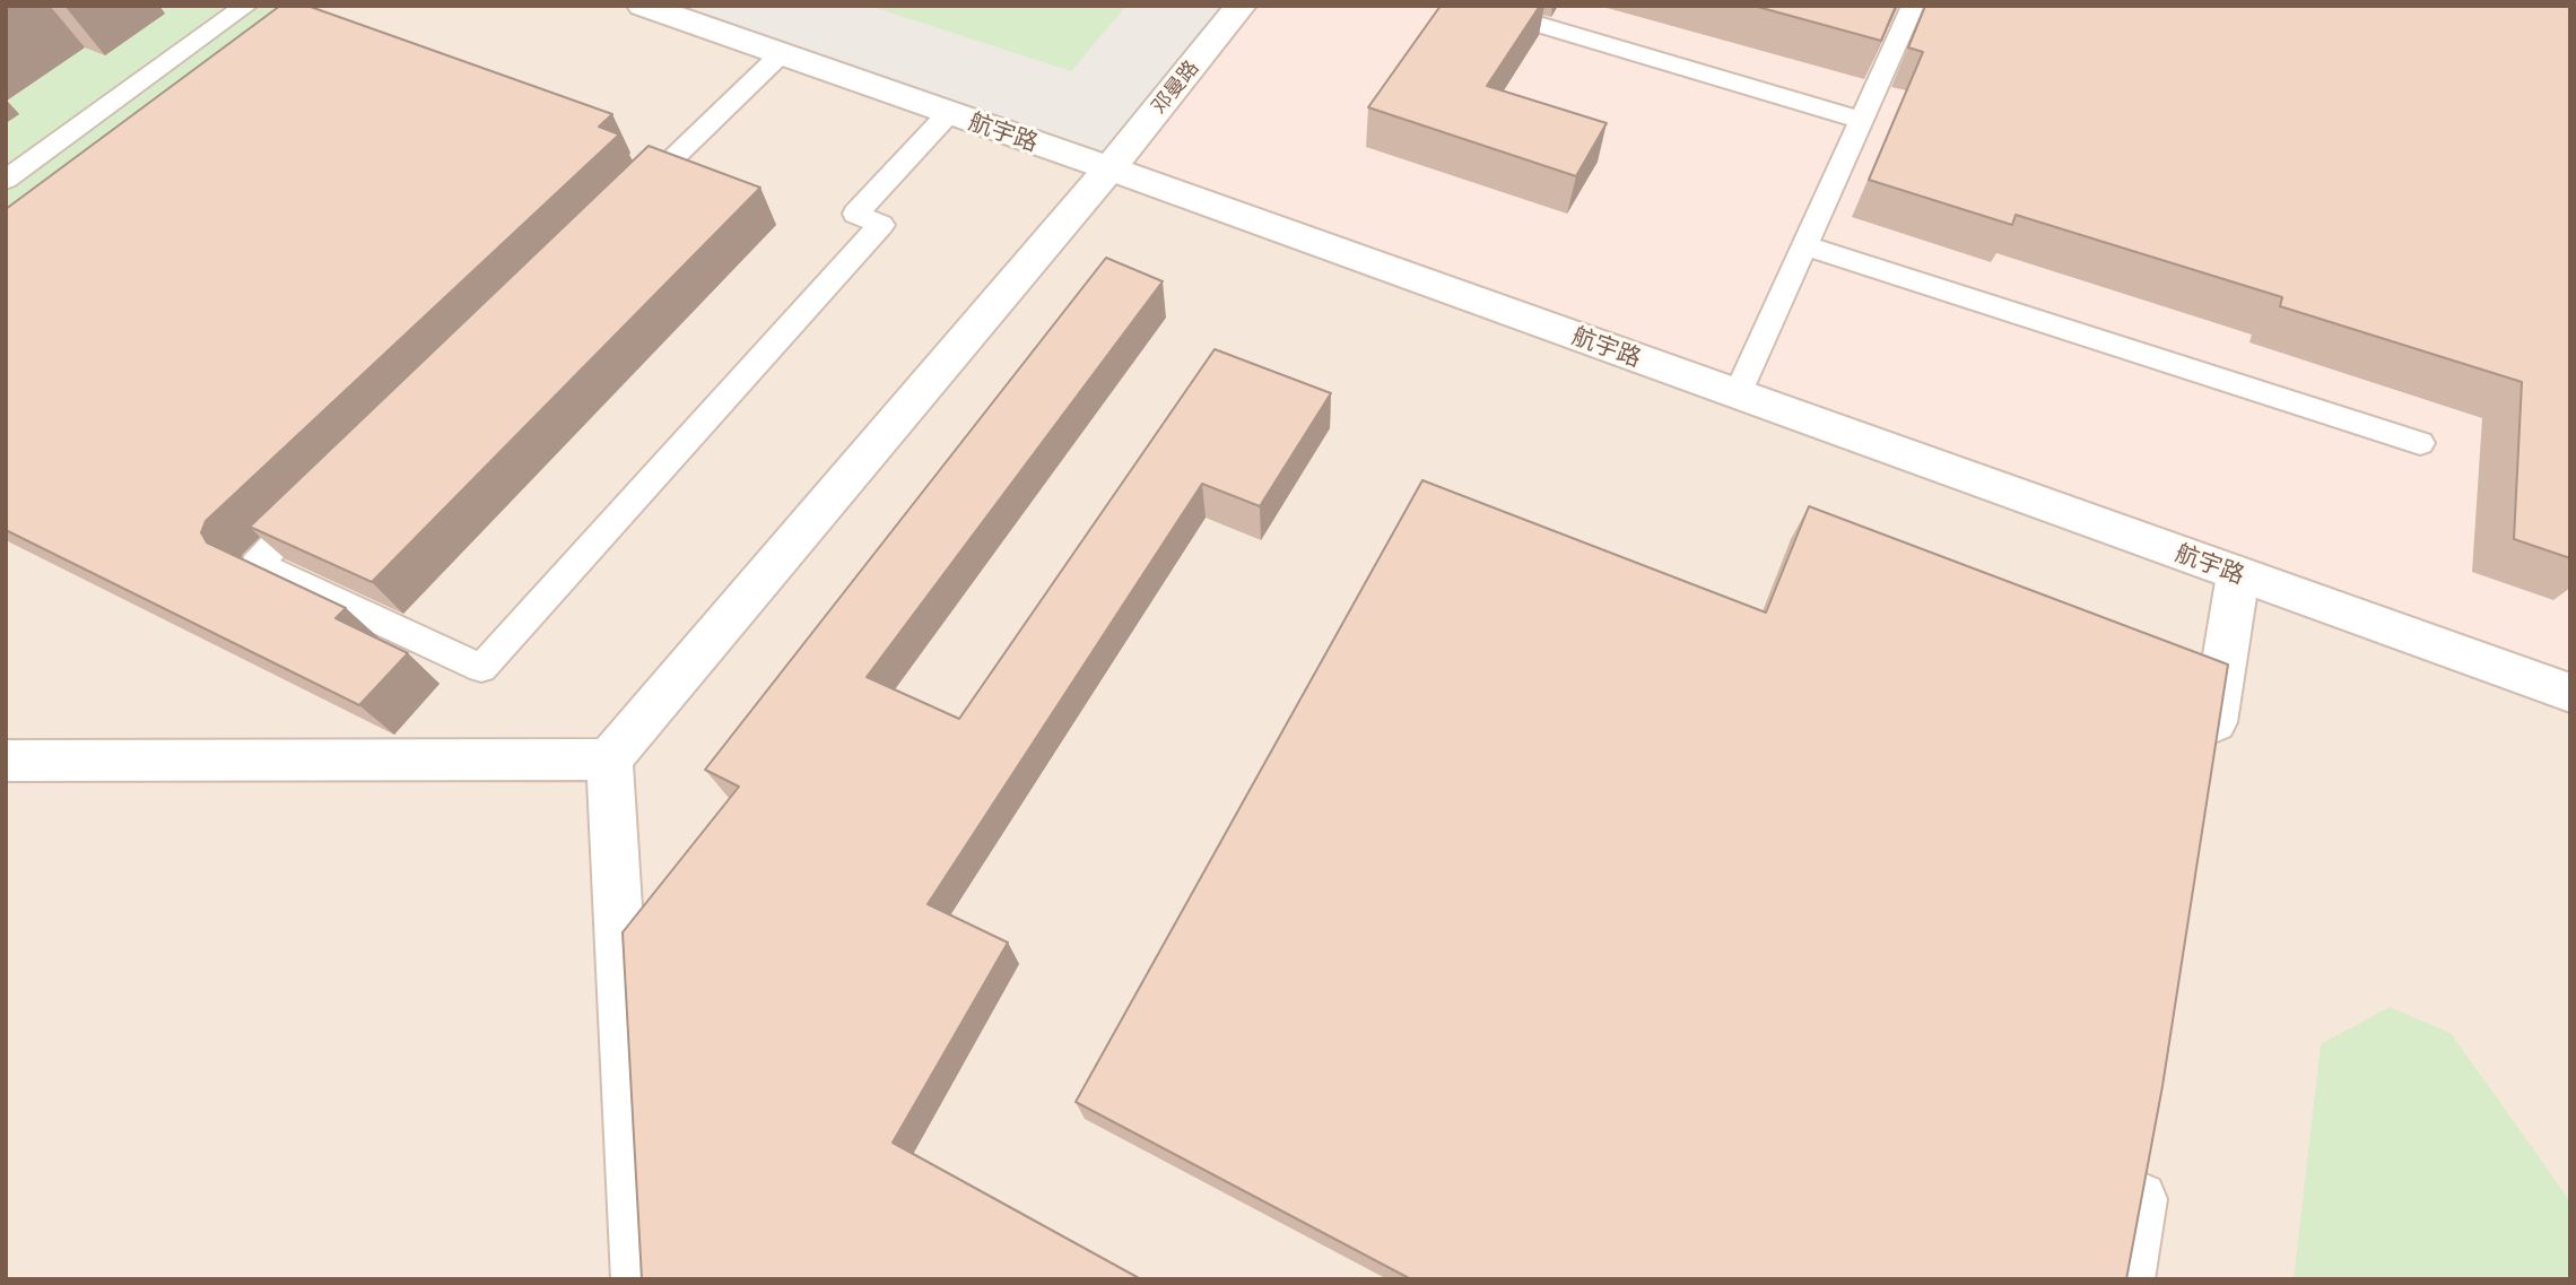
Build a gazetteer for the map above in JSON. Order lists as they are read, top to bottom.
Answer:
{
  "streets": {
    "street": ["邓曼路", "航宇路"]
  },
  "crossings": [
    ["邓曼路", "航宇路"]
  ]
}
